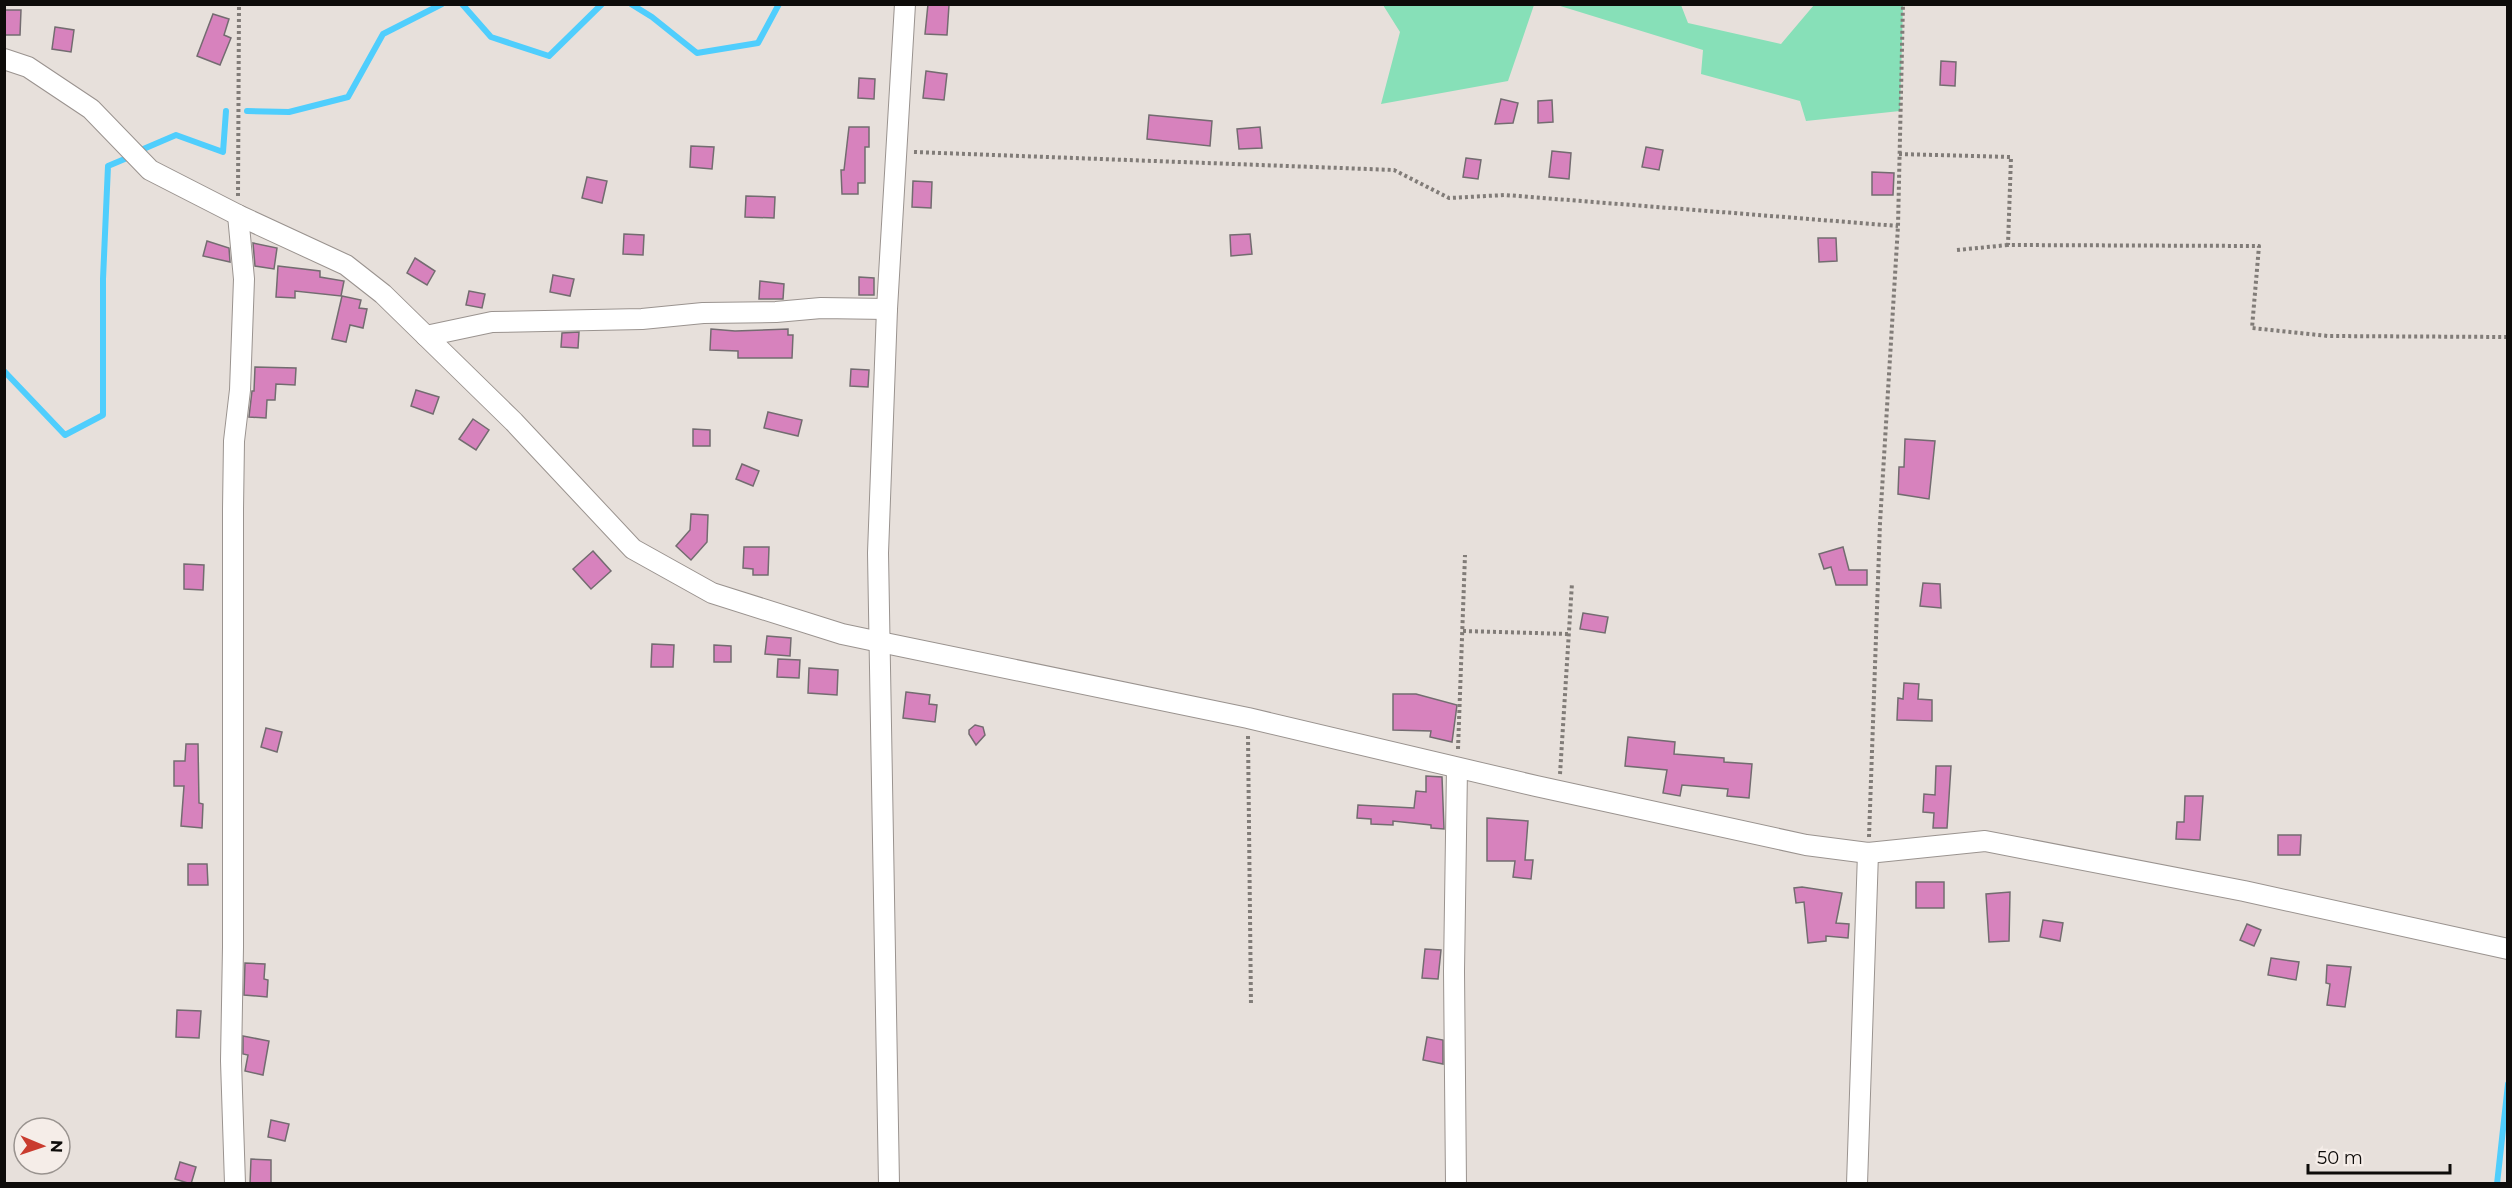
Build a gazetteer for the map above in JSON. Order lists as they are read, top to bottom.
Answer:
{
  "scale_bar": "50 m",
  "north": "right"
}
